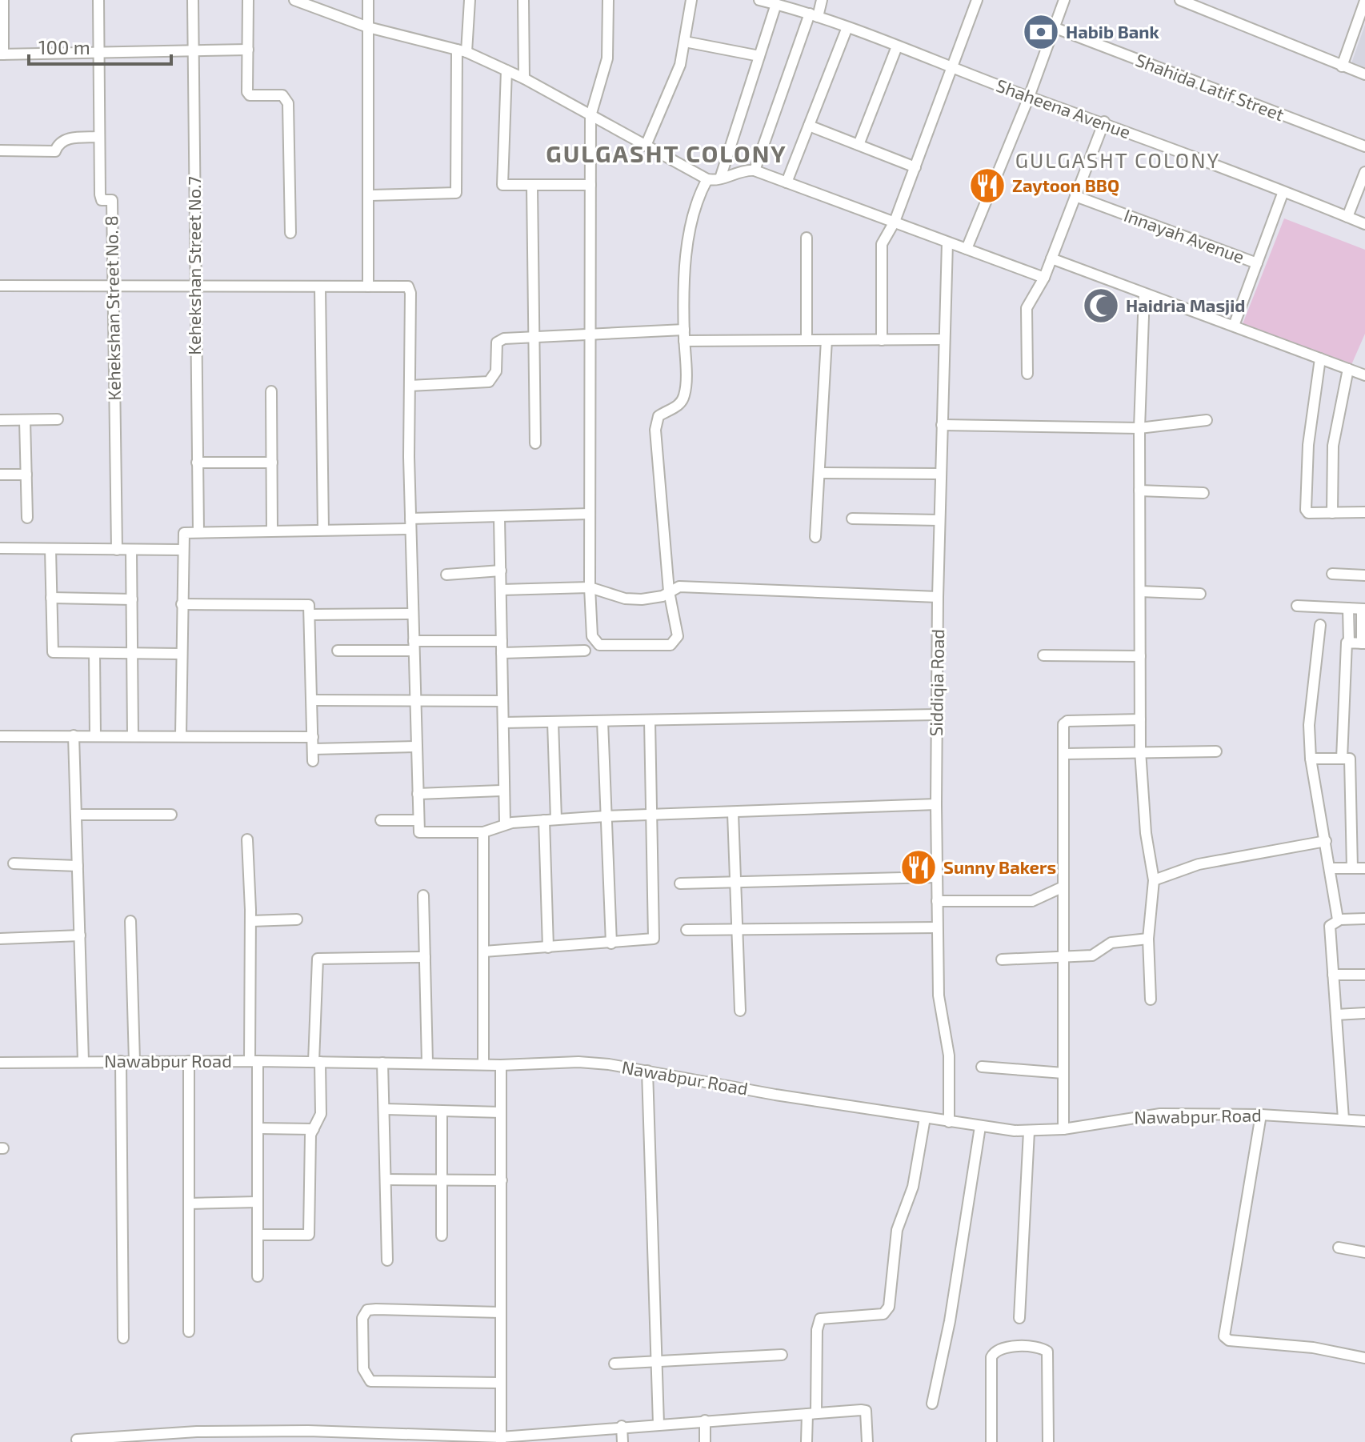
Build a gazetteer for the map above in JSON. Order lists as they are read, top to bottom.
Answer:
{
  "streets": {
    "street": [
      "Shahida Latif Street",
      "Shaheena Avenue",
      "Innayah Avenue",
      "Kehekshan Street No.7",
      "Kehekshan Street No. 8",
      "Siddiqia Road",
      "Nawabpur Road"
    ]
  },
  "crossings": [
    ["Siddiqia Road", "Nawabpur Road"]
  ],
  "districts": ["GULGASHT COLONY", "GULGASHT COLONY"],
  "places": {
    "bank": ["Habib Bank"],
    "restaurant": ["Zaytoon BBQ", "Sunny Bakers"],
    "mosque": ["Haidria Masjid"]
  },
  "scale_bar": "100 m"
}
